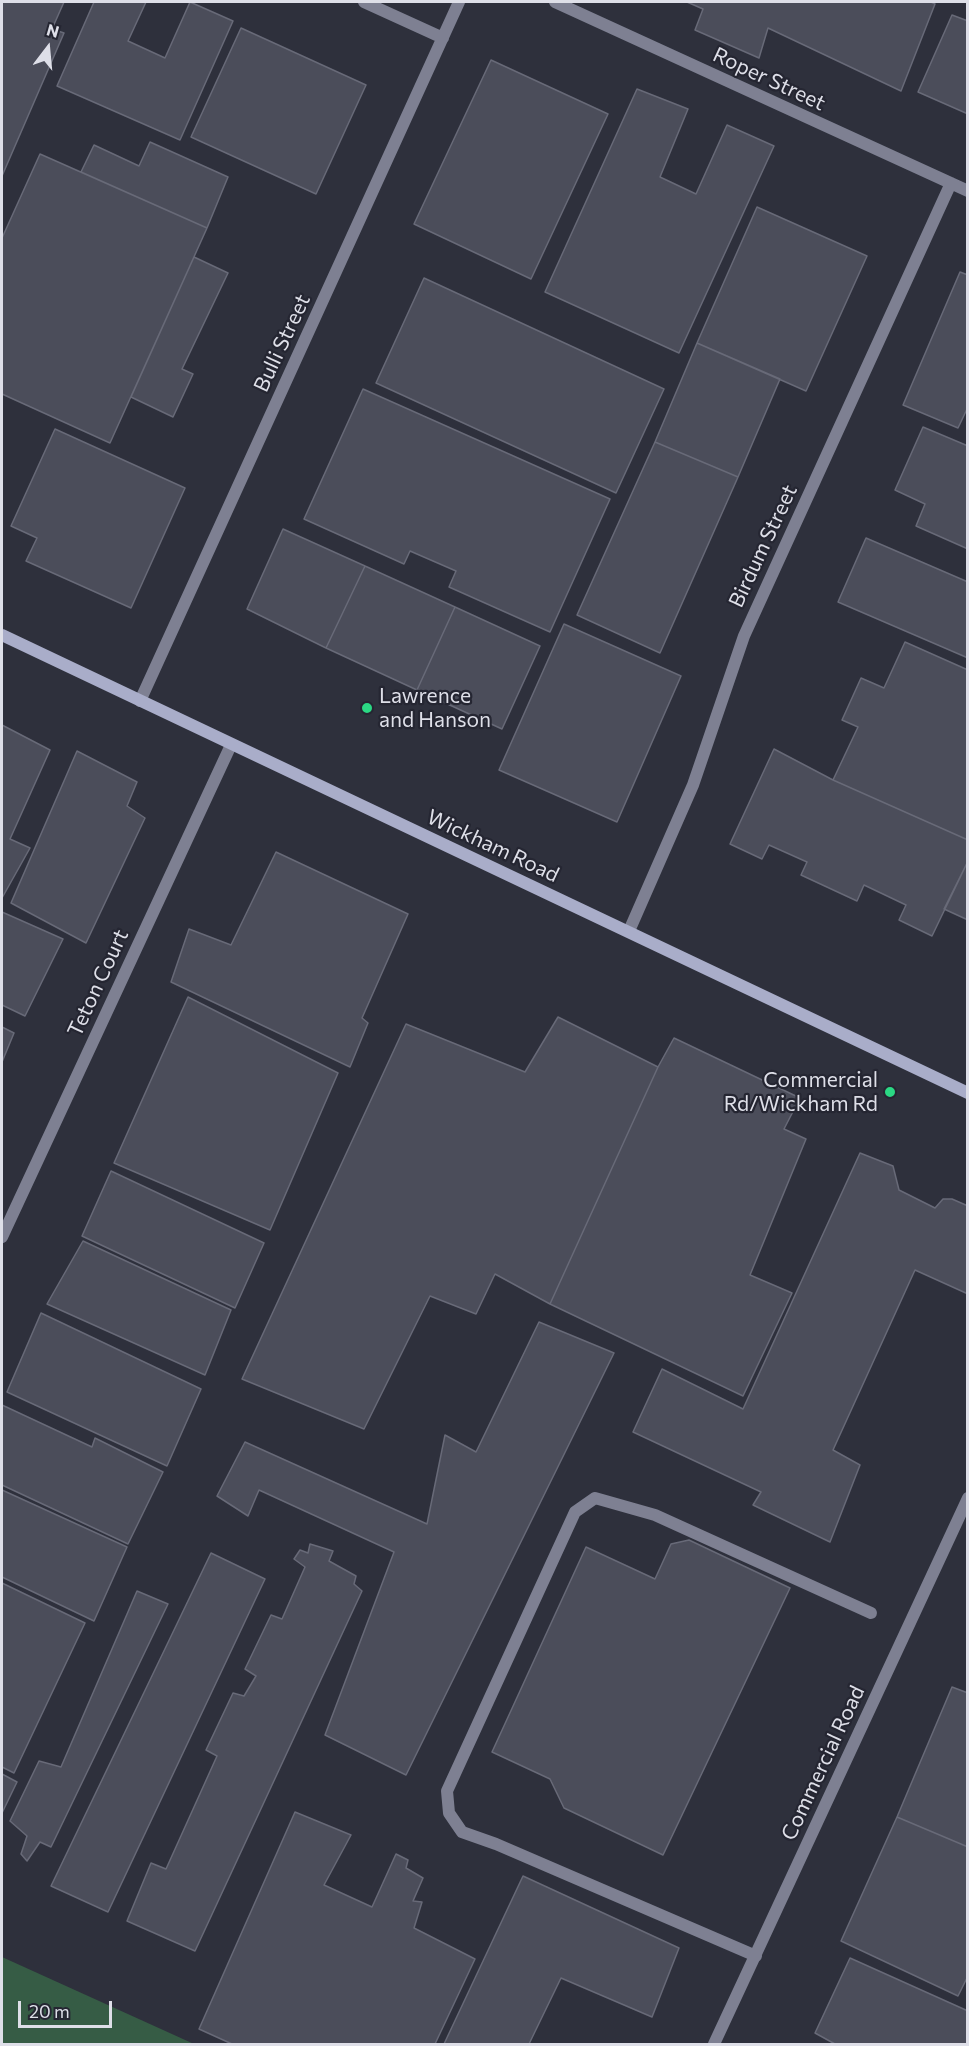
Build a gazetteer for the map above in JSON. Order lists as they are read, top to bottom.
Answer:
{
  "streets": {
    "main road": ["Wickham Road"],
    "street": [
      "Roper Street",
      "Bulli Street",
      "Birdum Street",
      "Teton Court",
      "Commercial Road"
    ]
  },
  "crossings": [
    ["Roper Street", "Birdum Street"],
    ["Bulli Street", "Wickham Road"],
    ["Birdum Street", "Wickham Road"],
    ["Wickham Road", "Teton Court"]
  ],
  "places": ["Lawrence and Hanson", "Commercial Rd/Wickham Rd"],
  "scale_bar": "20 m",
  "north": "top"
}
